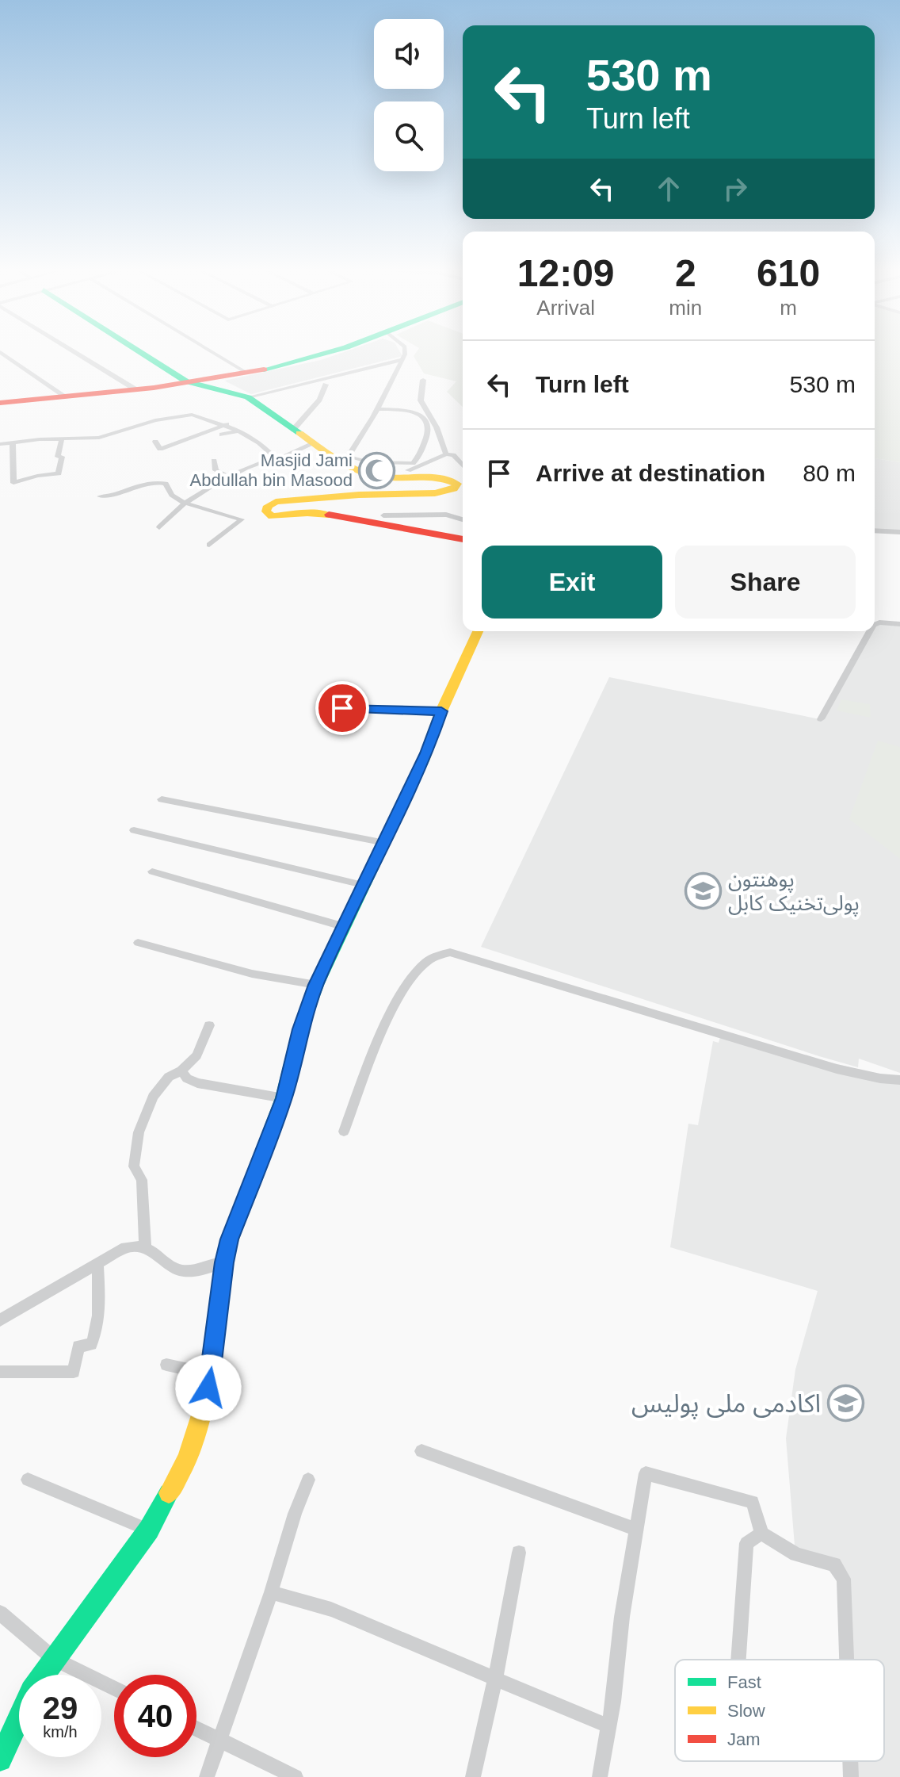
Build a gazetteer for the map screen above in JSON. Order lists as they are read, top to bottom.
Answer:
{
  "places": {
    "mosque": ["Masjid Jami Abdullah bin Masood"],
    "school or university": ["پوهنتون پولی‌تخنیک کابل", "اکادمی ملی پولیس"]
  },
  "legend": ["Fast", "Slow", "Jam"],
  "page": {
    "turn": ["530 m", "Turn left"],
    "eta": [
      "12:09",
      "Arrival",
      "2",
      "min",
      "610",
      "m"
    ],
    "list": [
      {
        "name": "Turn left",
        "value": "530 m"
      },
      {
        "name": "Arrive at destination",
        "value": "80 m"
      }
    ],
    "buttons": ["Exit", "Share"],
    "speed": "29 km/h",
    "limit": "40"
  }
}
